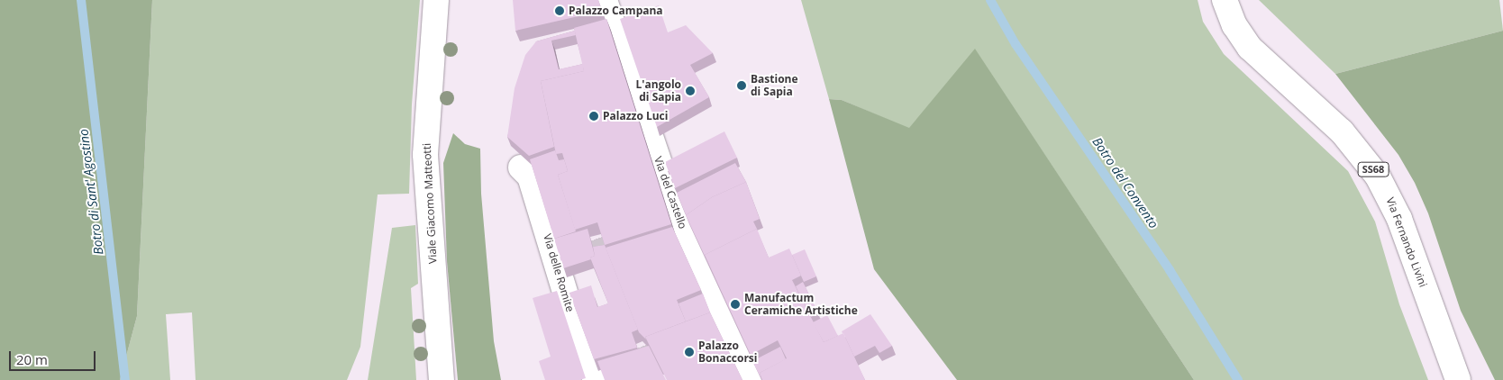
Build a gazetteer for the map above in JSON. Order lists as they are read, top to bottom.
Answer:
{
  "streets": {
    "street": [
      "SS68",
      "Via del Castello",
      "Viale Giacomo Matteotti",
      "Via Fernando Livini",
      "Via delle Romite"
    ]
  },
  "water": ["Botro del Convento", "Botro di Sant' Agostino"],
  "places": [
    "Palazzo Campana",
    "Bastione di Sapia",
    "L'angolo di Sapia",
    "Palazzo Luci",
    "Manufactum Ceramiche Artistiche",
    "Palazzo Bonaccorsi"
  ],
  "scale_bar": "20 m"
}
